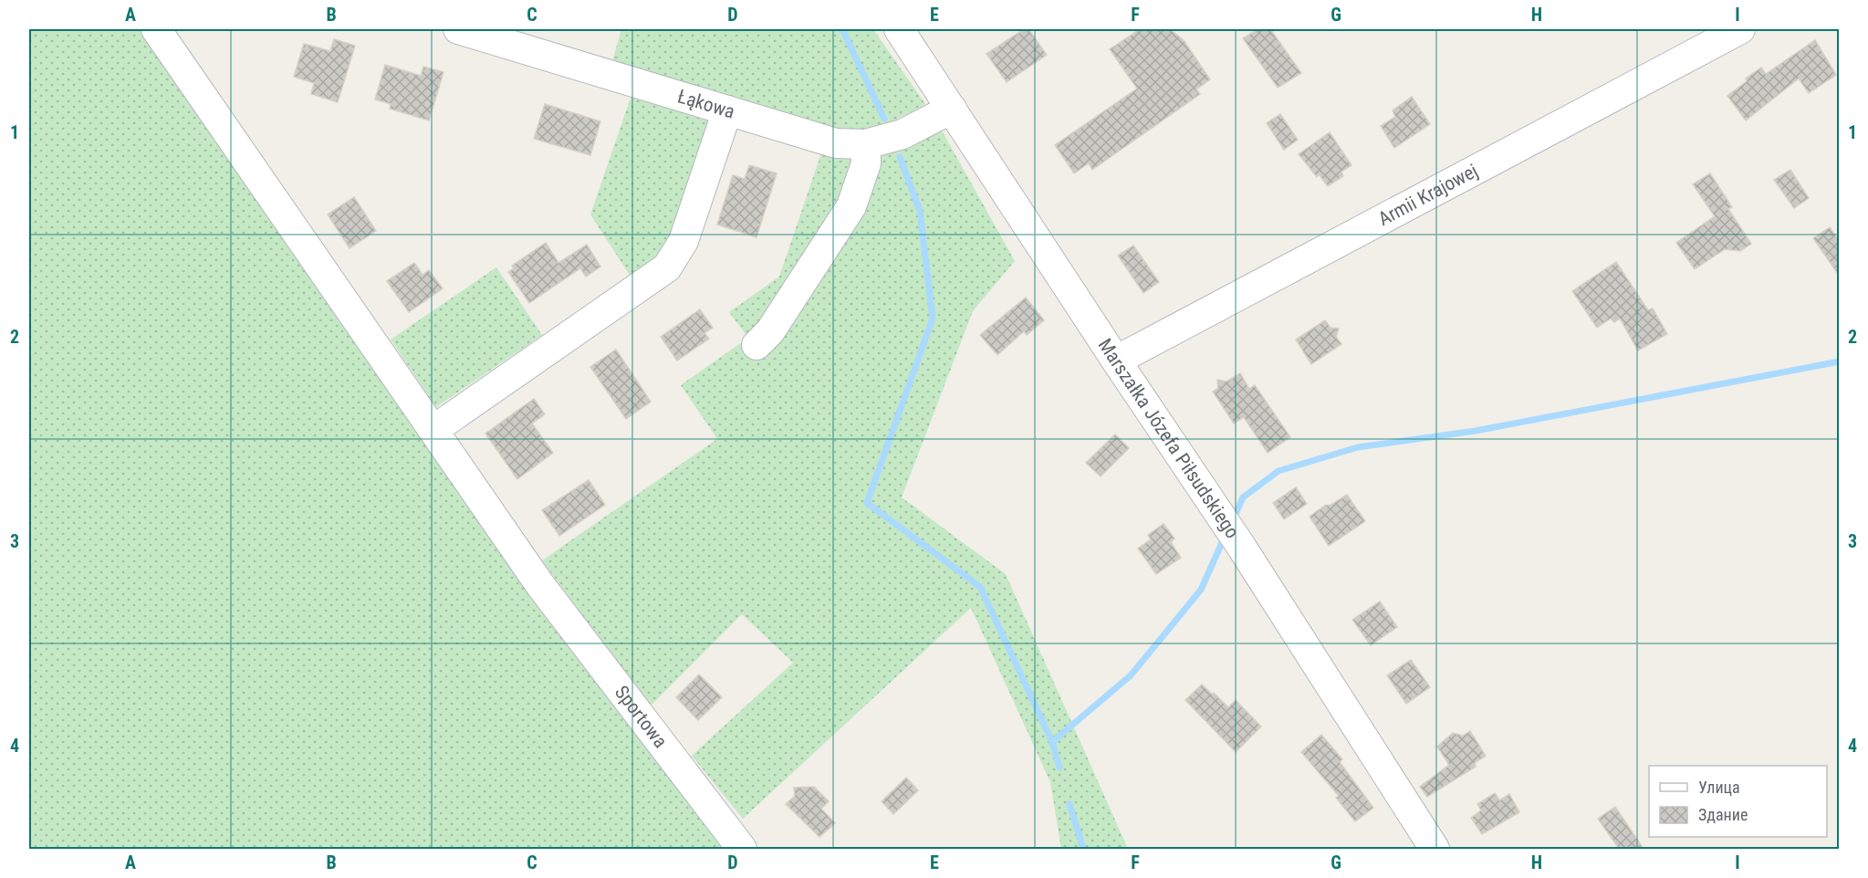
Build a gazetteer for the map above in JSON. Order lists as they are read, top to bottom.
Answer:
{
  "streets": {
    "street": [
      "Łąkowa",
      "Armii Krajowej",
      "Marszałka Józefa Piłsudskiego",
      "Sportowa"
    ]
  },
  "crossings": [
    ["Łąkowa", "Marszałka Józefa Piłsudskiego"],
    ["Armii Krajowej", "Marszałka Józefa Piłsudskiego"]
  ],
  "legend": ["Улица", "Здание"],
  "grid": {
    "columns": [
      "A",
      "B",
      "C",
      "D",
      "E",
      "F",
      "G",
      "H",
      "I"
    ],
    "rows": [
      "1",
      "2",
      "3",
      "4"
    ]
  }
}
